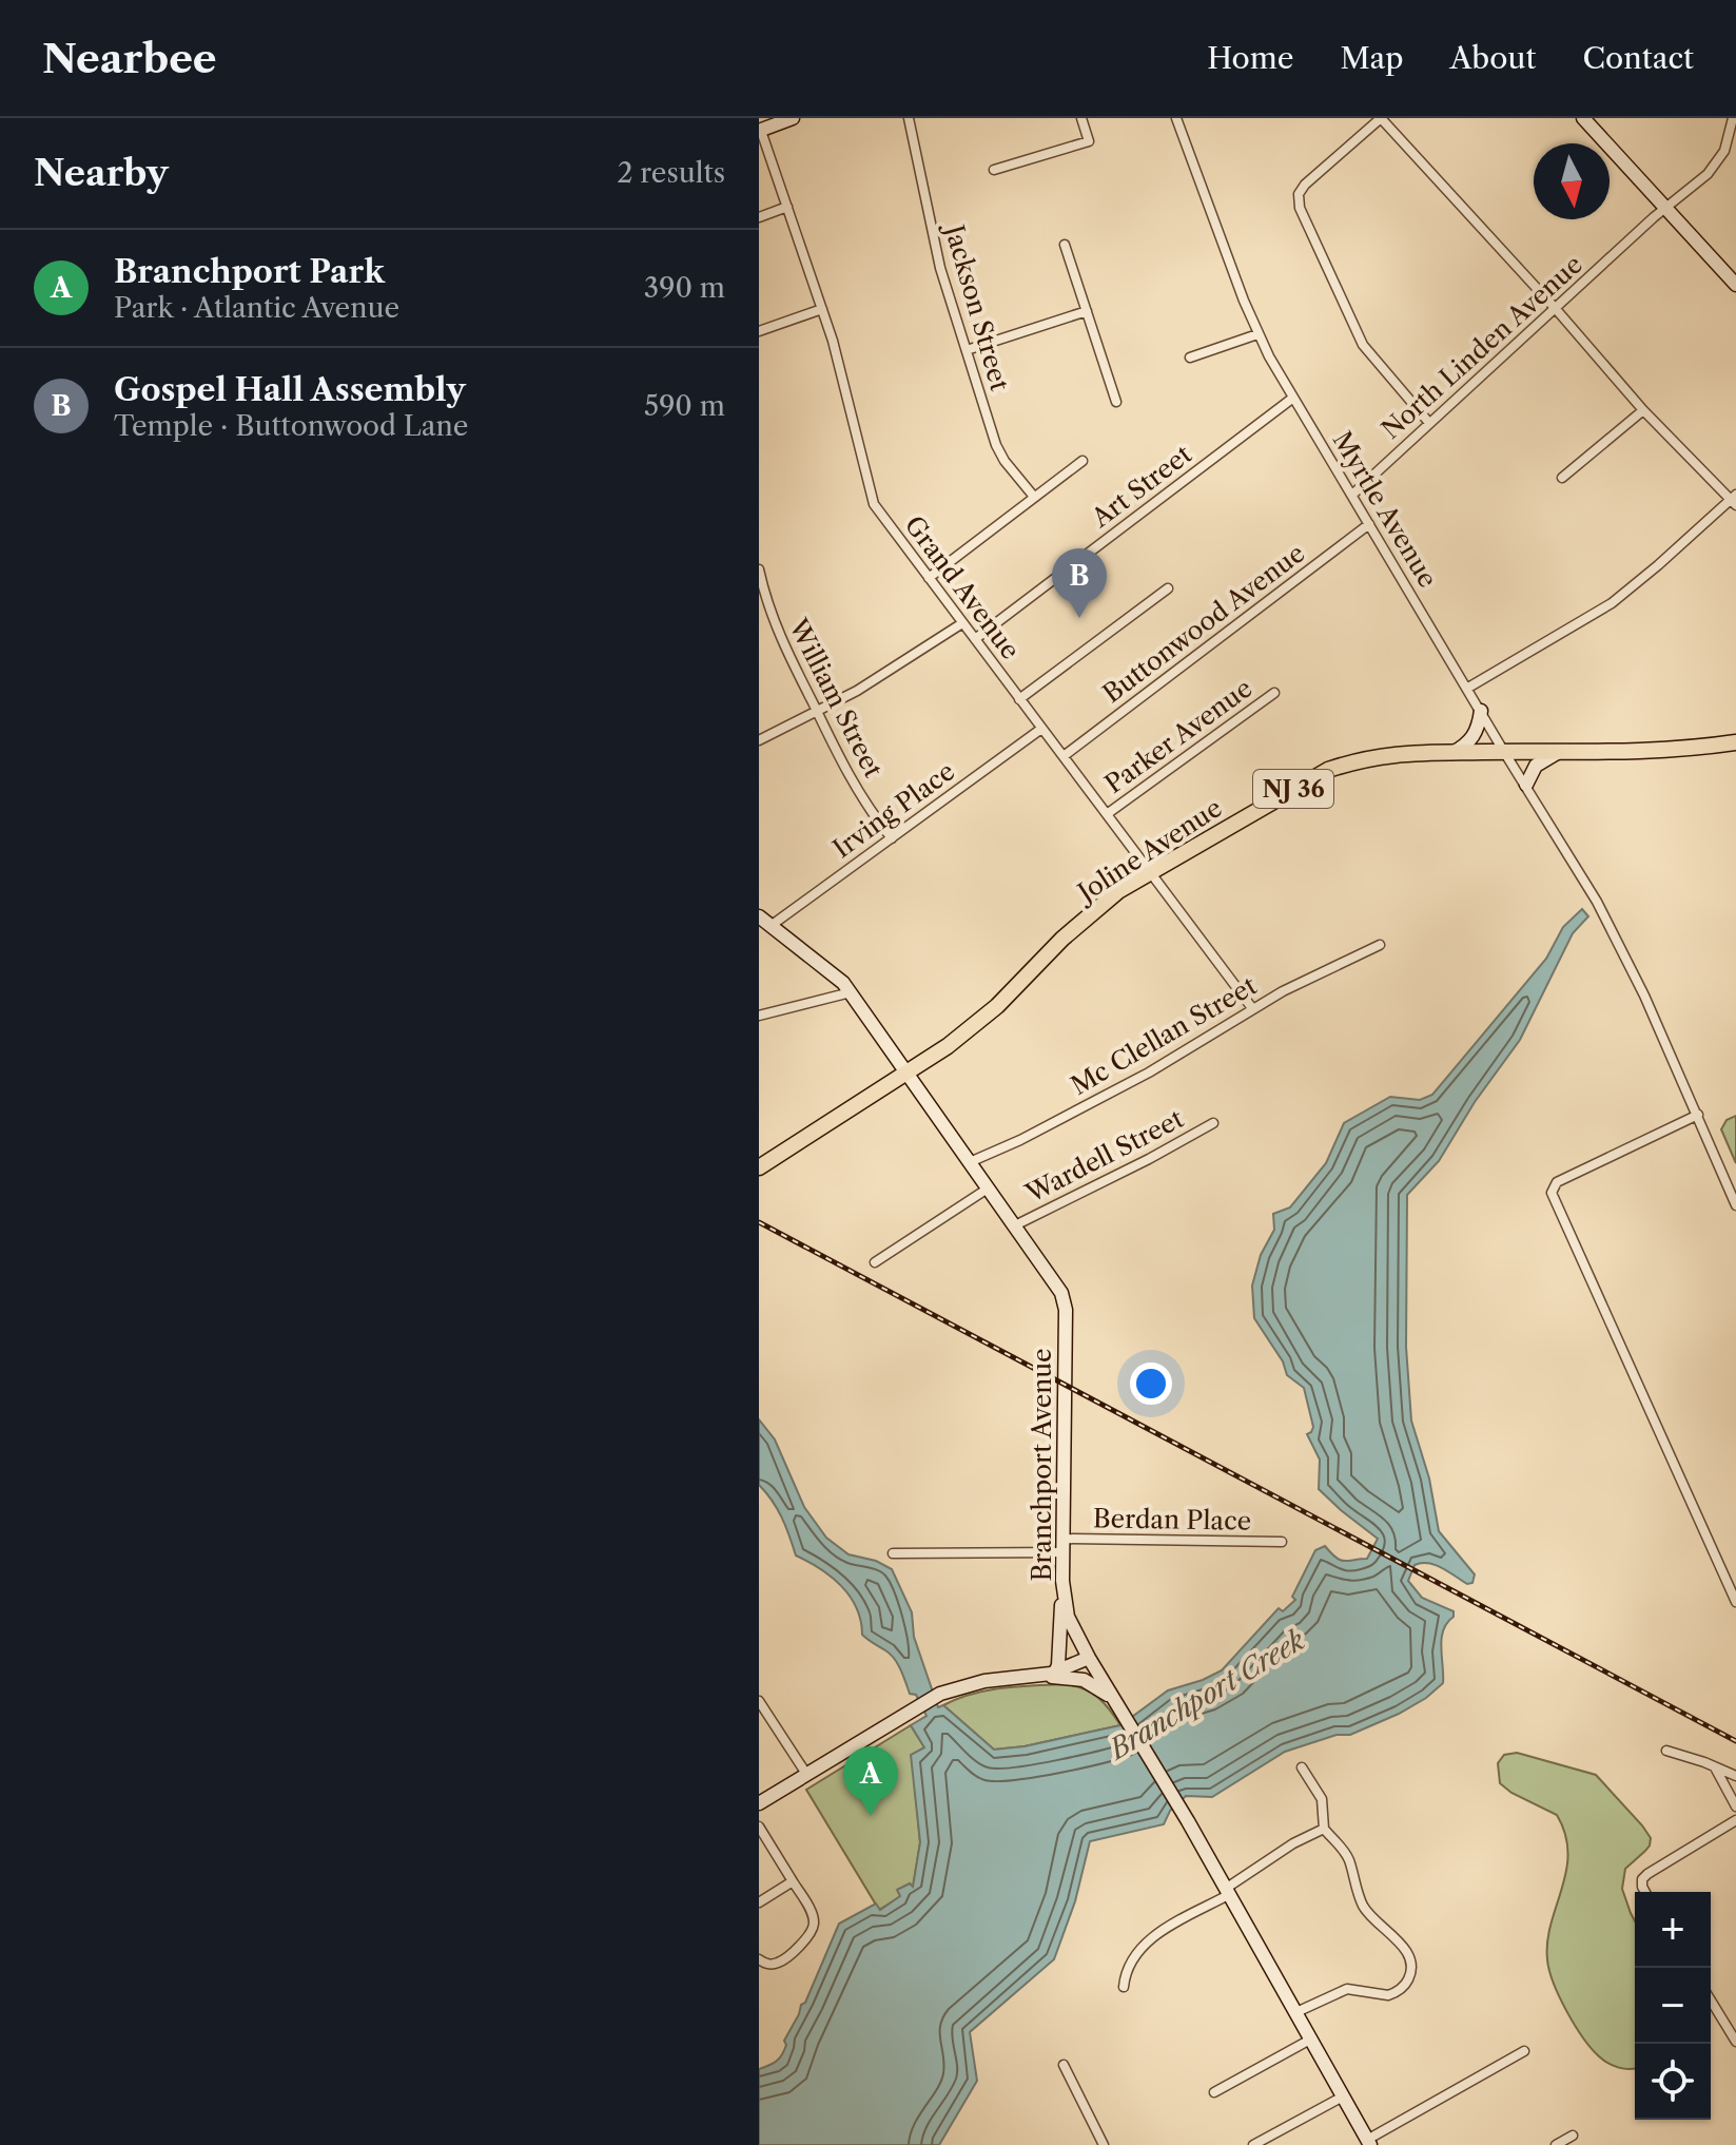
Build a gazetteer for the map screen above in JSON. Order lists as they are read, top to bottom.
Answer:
{
  "streets": {
    "main road": ["NJ 36", "Joline Avenue"],
    "street": [
      "Jackson Street",
      "North Linden Avenue",
      "Art Street",
      "Myrtle Avenue",
      "Grand Avenue",
      "Buttonwood Avenue",
      "William Street",
      "Parker Avenue",
      "Irving Place",
      "Mc Clellan Street",
      "Wardell Street",
      "Branchport Avenue",
      "Berdan Place"
    ]
  },
  "crossings": [
    ["North Linden Avenue", "Myrtle Avenue"],
    ["Art Street", "Myrtle Avenue"],
    ["Art Street", "Grand Avenue"],
    ["Myrtle Avenue", "Buttonwood Avenue"],
    ["Myrtle Avenue", "Joline Avenue"],
    ["Grand Avenue", "Buttonwood Avenue"],
    ["Grand Avenue", "Parker Avenue"],
    ["Grand Avenue", "Irving Place"],
    ["Grand Avenue", "Joline Avenue"],
    ["Grand Avenue", "Mc Clellan Street"],
    ["William Street", "Irving Place"],
    ["Irving Place", "Branchport Avenue"],
    ["Joline Avenue", "Branchport Avenue"],
    ["Mc Clellan Street", "Branchport Avenue"],
    ["Wardell Street", "Branchport Avenue"],
    ["Branchport Avenue", "Berdan Place"]
  ],
  "water": ["Branchport Creek"],
  "north": "bottom",
  "page": {
    "header": "Nearbee",
    "nav": [
      "Home",
      "Map",
      "About",
      "Contact"
    ],
    "heading": ["Nearby", "2 results"],
    "list": [
      {
        "mark": "A",
        "name": "Branchport Park",
        "note": "Park · Atlantic Avenue",
        "value": "390 m"
      },
      {
        "mark": "B",
        "name": "Gospel Hall Assembly",
        "note": "Temple · Buttonwood Lane",
        "value": "590 m"
      }
    ],
    "pins": ["B", "A"],
    "map_buttons": ["+", "−"]
  }
}
